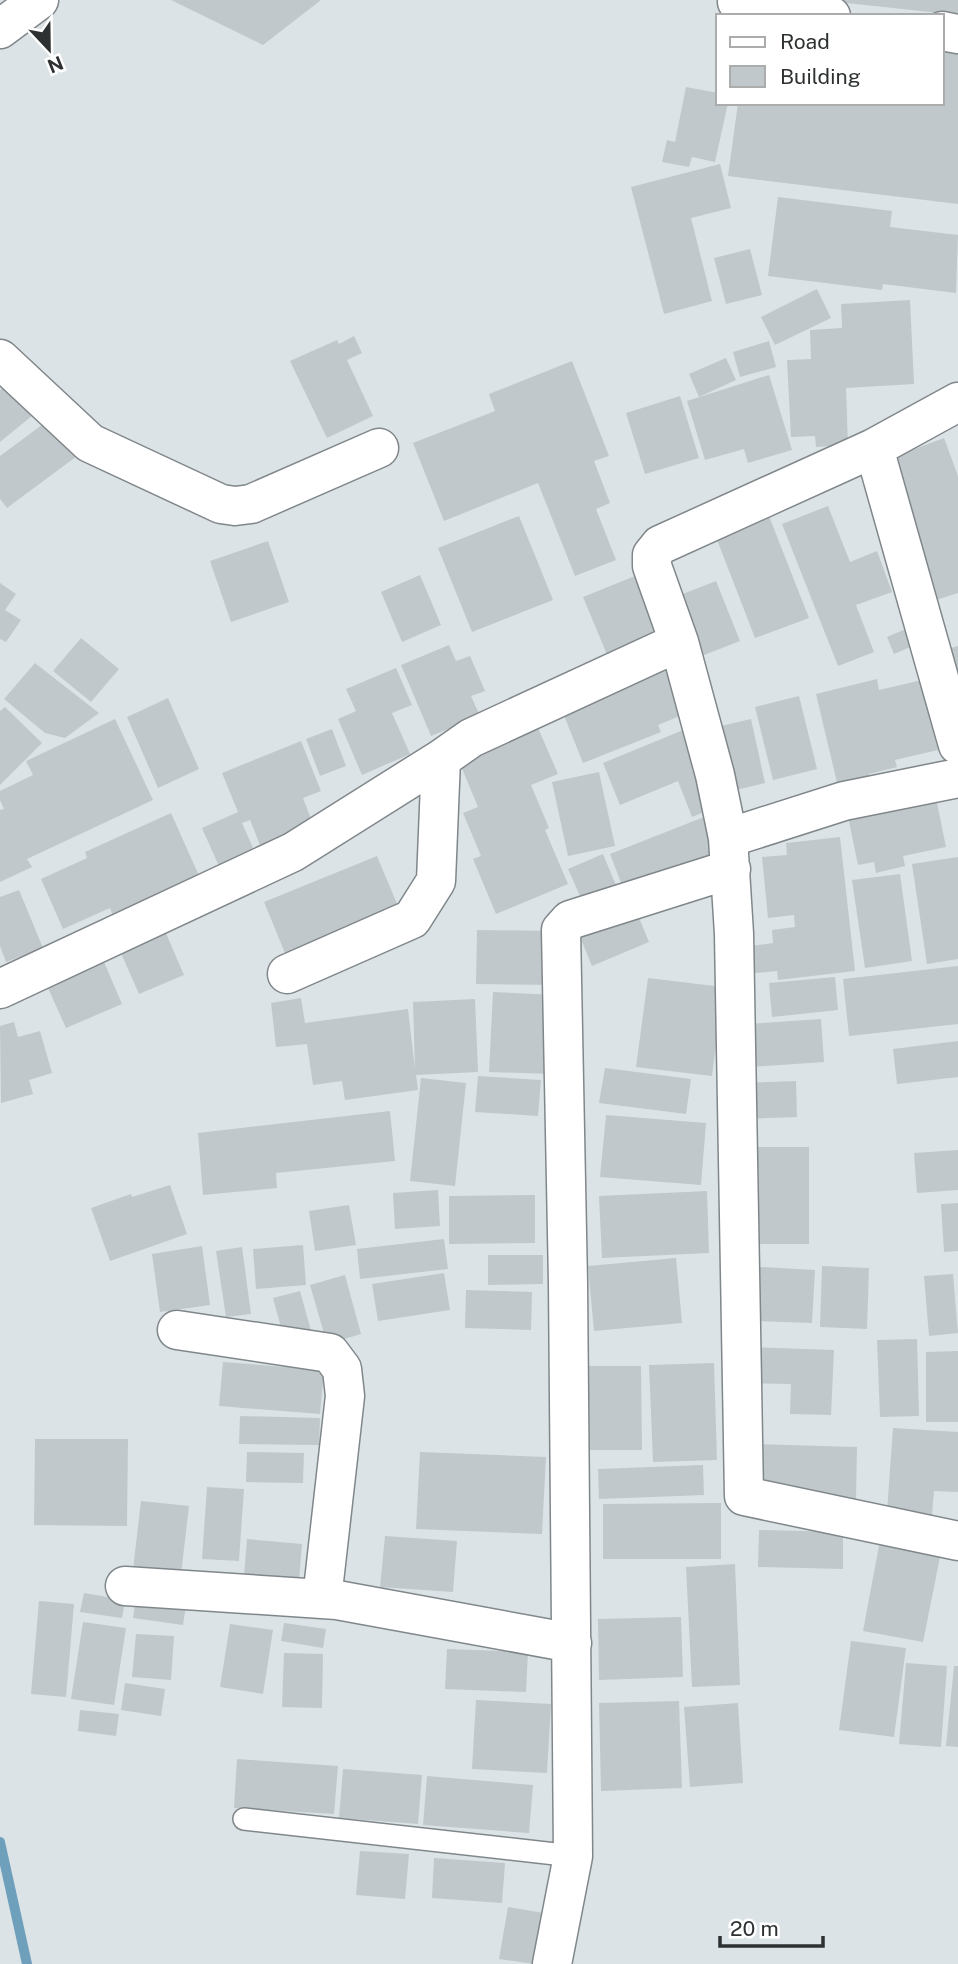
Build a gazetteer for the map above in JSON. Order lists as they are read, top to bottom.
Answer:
{
  "legend": ["Road", "Building"],
  "scale_bar": "20 m",
  "north": "bottom"
}
